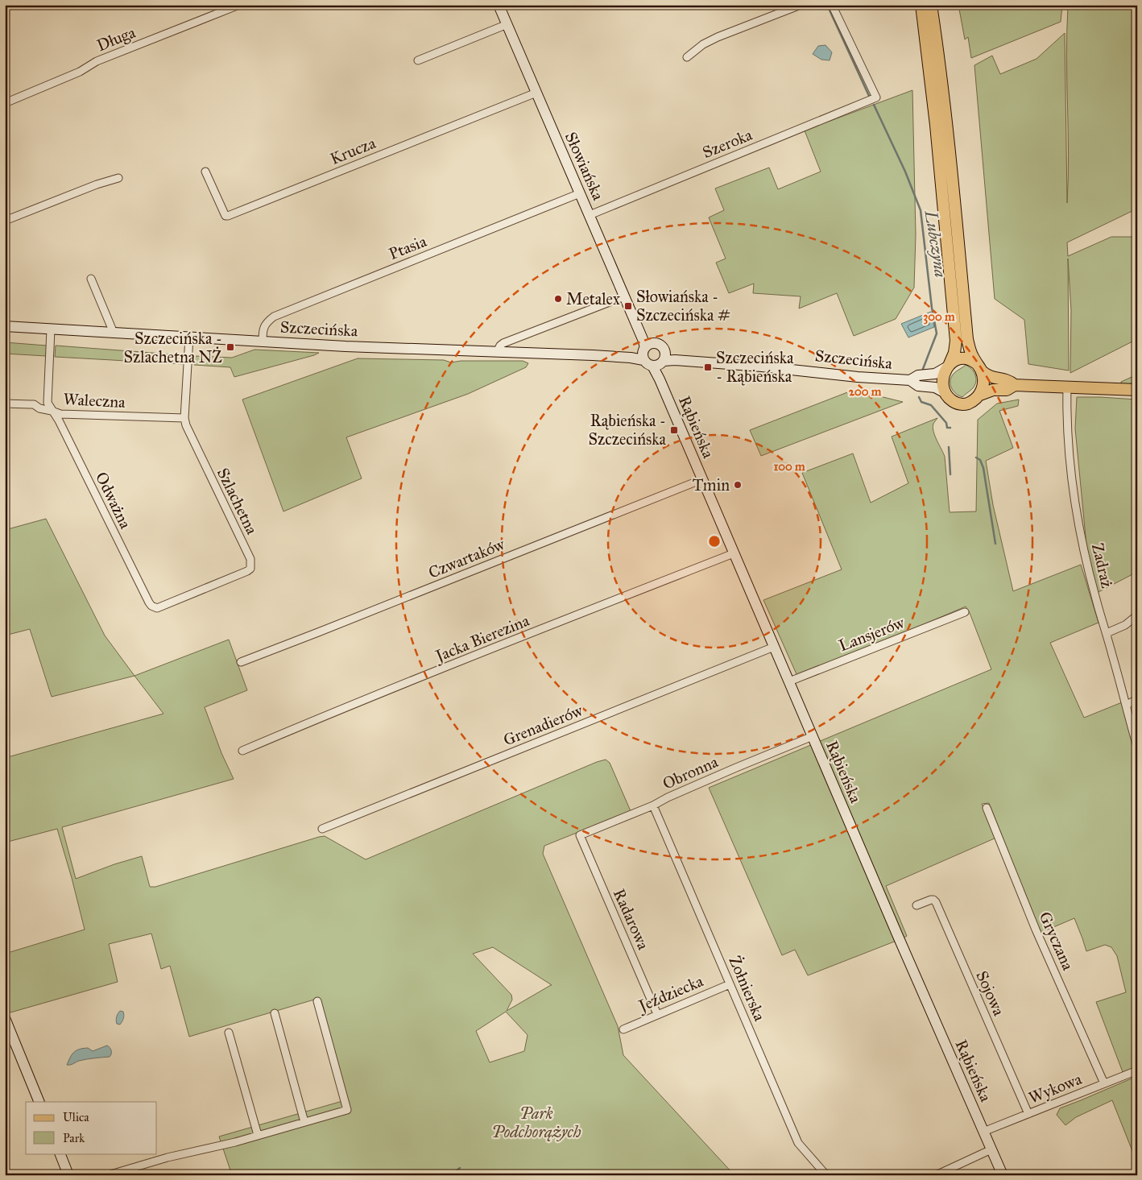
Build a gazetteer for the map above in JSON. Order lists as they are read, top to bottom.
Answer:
{
  "streets": {
    "street": [
      "Długa",
      "Szeroka",
      "Krucza",
      "Słowiańska",
      "Ptasia",
      "Szczecińska",
      "Waleczna",
      "Rąbieńska",
      "Odważna",
      "Szlachetna",
      "Czwartaków",
      "Zadraż",
      "Lansjerów",
      "Jacka Bierezina",
      "Grenadierów",
      "Obronna",
      "Radarowa",
      "Gryczana",
      "Żołnierska",
      "Jeździecka",
      "Sojowa",
      "Wykowa"
    ]
  },
  "crossings": [
    ["Szeroka", "Słowiańska"],
    ["Krucza", "Słowiańska"],
    ["Słowiańska", "Ptasia"],
    ["Słowiańska", "Szczecińska"],
    ["Słowiańska", "Rąbieńska"],
    ["Ptasia", "Szczecińska"],
    ["Szczecińska", "Rąbieńska"],
    ["Szczecińska", "Szlachetna"],
    ["Waleczna", "Odważna"],
    ["Waleczna", "Szlachetna"],
    ["Rąbieńska", "Czwartaków"],
    ["Rąbieńska", "Lansjerów"],
    ["Rąbieńska", "Jacka Bierezina"],
    ["Rąbieńska", "Grenadierów"],
    ["Rąbieńska", "Obronna"],
    ["Rąbieńska", "Wykowa"],
    ["Odważna", "Szlachetna"],
    ["Obronna", "Radarowa"],
    ["Obronna", "Żołnierska"],
    ["Radarowa", "Jeździecka"],
    ["Gryczana", "Wykowa"],
    ["Żołnierska", "Jeździecka"],
    ["Sojowa", "Wykowa"]
  ],
  "water": ["Lubczyna"],
  "parks": ["Park Podchorążych"],
  "places": {
    "other": ["Metalex", "Tmin"],
    "transit": [
      "Słowiańska - Szczecińska #",
      "Szczecińska - Szlachetna NŻ",
      "Szczecińska - Rąbieńska",
      "Rąbieńska - Szczecińska"
    ]
  },
  "legend": ["Ulica", "Park"],
  "rings": ["300 m", "200 m", "100 m"]
}
